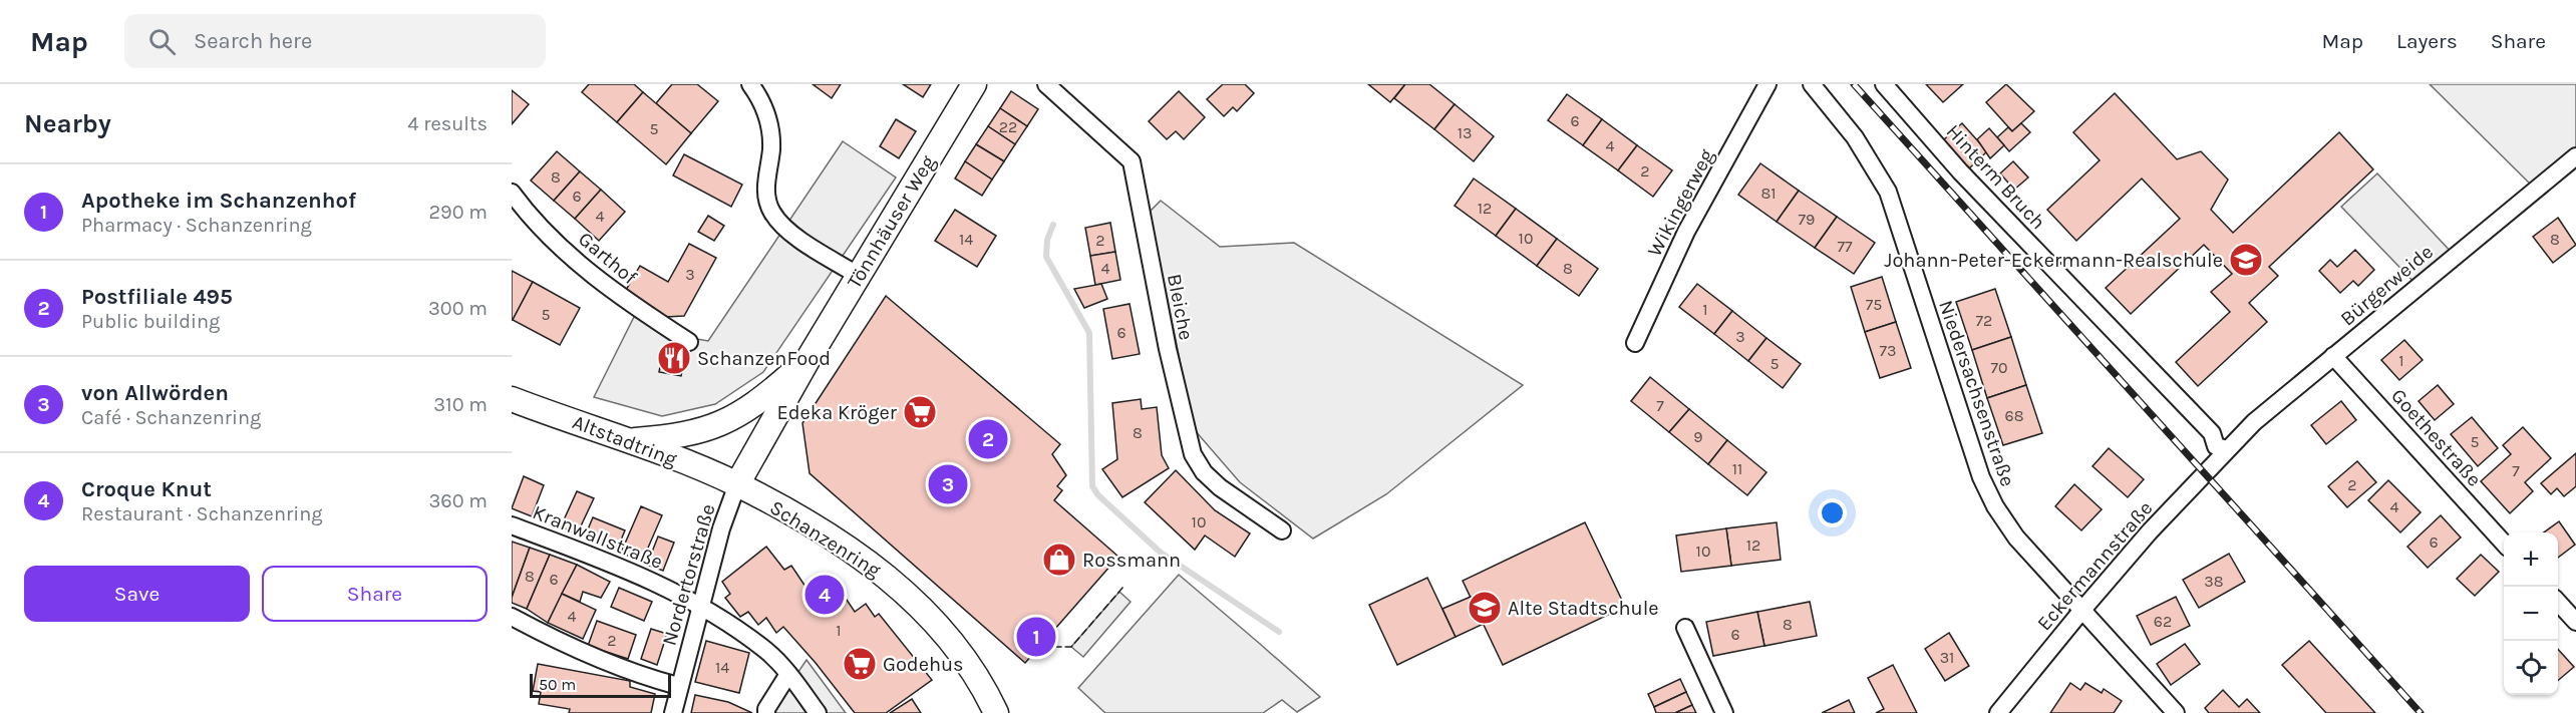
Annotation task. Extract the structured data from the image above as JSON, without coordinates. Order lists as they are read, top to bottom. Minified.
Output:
{"streets":{"main road":["Tönnhäuser Weg","Altstadtring","Schanzenring"],"street":["Hinterm Bruch","Wikingerweg","Garthof","Bürgerweide","Bleiche","Niedersachsenstraße","Goethestraße","Kranwallstraße","Eckermannstraße","Nordertorstraße"]},"crossings":[["Hinterm Bruch","Bürgerweide"],["Hinterm Bruch","Eckermannstraße"],["Tönnhäuser Weg","Altstadtring"],["Tönnhäuser Weg","Schanzenring"],["Tönnhäuser Weg","Nordertorstraße"],["Bürgerweide","Goethestraße"],["Bürgerweide","Eckermannstraße"],["Niedersachsenstraße","Eckermannstraße"],["Altstadtring","Schanzenring"],["Altstadtring","Nordertorstraße"],["Kranwallstraße","Nordertorstraße"],["Schanzenring","Nordertorstraße"]],"places":{"school or university":["Johann-Peter-Eckermann-Realschule","Alte Stadtschule"],"restaurant":["SchanzenFood"],"supermarket":["Edeka Kröger","Godehus"],"shop":["Rossmann"]},"house_numbers":["6","22","5","13","4","2","8","81","6","12","4","79","10","14","8","2","77","4","8","3","75","1","5","72","6","3","73","1","5","70","7","68","8","9","5","11","7","2","4","10","6","12","10","8","6","38","4","62","8","1","6","2","31","14"],"scale_bar":"50 m","page":{"header":"Map","search":"Search here","nav":["Map","Layers","Share"],"heading":["Nearby","4 results"],"list":[{"mark":"1","name":"Apotheke im Schanzenhof","note":"Pharmacy · Schanzenring","value":"290 m"},{"mark":"2","name":"Postfiliale 495","note":"Public building","value":"300 m"},{"mark":"3","name":"von Allwörden","note":"Café · Schanzenring","value":"310 m"},{"mark":"4","name":"Croque Knut","note":"Restaurant · Schanzenring","value":"360 m"}],"pins":["2","3","4","1"],"map_buttons":["+","−"],"buttons":["Save","Share"],"scale":"50 m"}}
